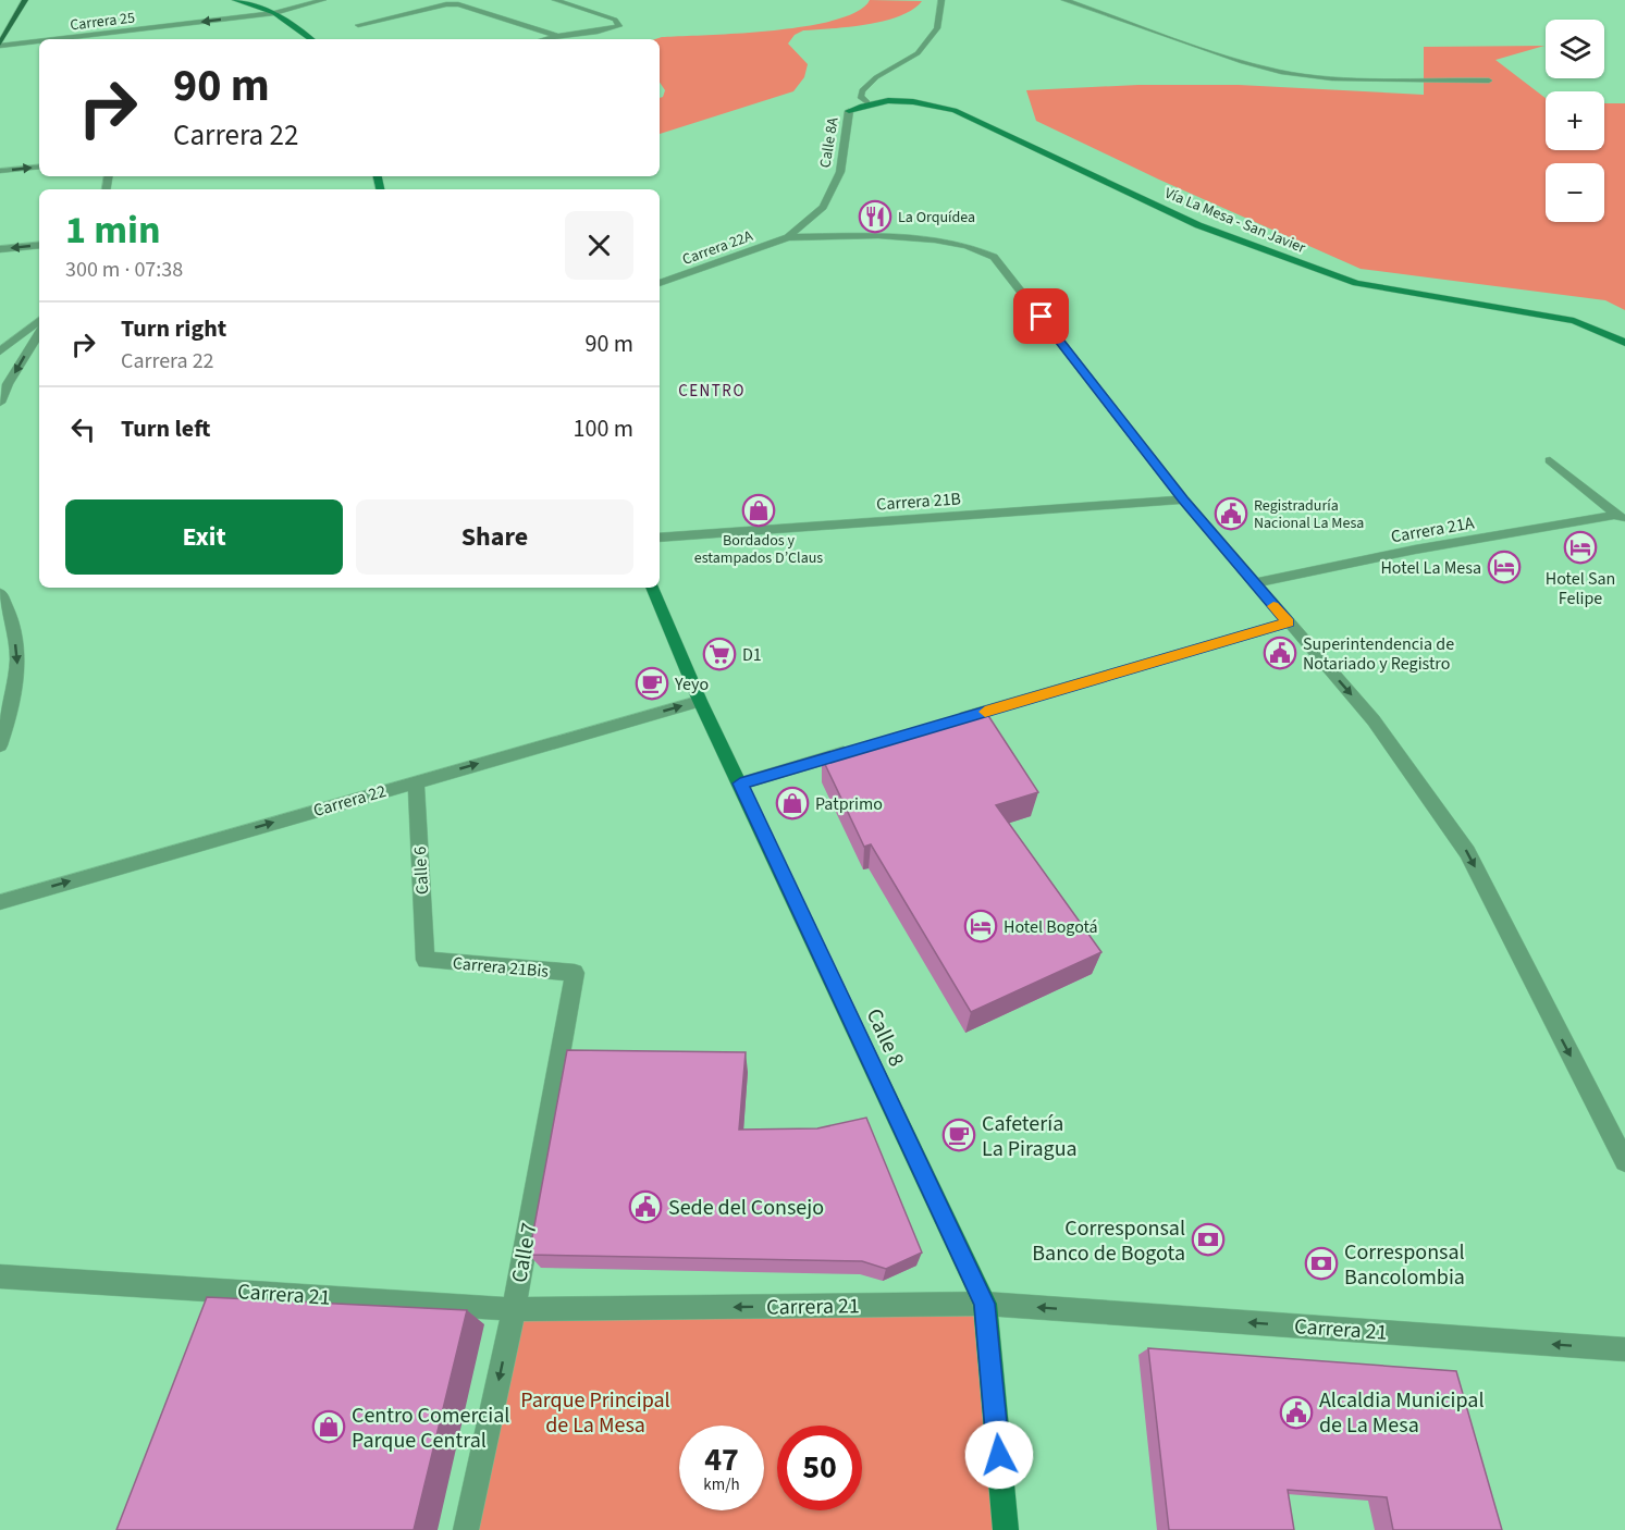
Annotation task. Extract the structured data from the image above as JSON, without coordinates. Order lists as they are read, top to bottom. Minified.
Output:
{"streets":{"street":["Carrera 25","Calle 8A","Vía La Mesa - San Javier","Carrera 22A","Carrera 21B","Carrera 21A","Carrera 22","Calle 6","Carrera 21Bis","Calle 8","Calle 7","Carrera 21"]},"crossings":[["Calle 8A","Vía La Mesa - San Javier"],["Calle 8A","Carrera 22A"],["Carrera 22","Calle 6"],["Carrera 22","Calle 8"],["Calle 6","Carrera 21Bis"],["Carrera 21Bis","Calle 7"],["Calle 8","Carrera 21"],["Calle 7","Carrera 21"]],"one_way":["Carrera 25","Carrera 22","Calle 7","Carrera 21"],"districts":["CENTRO"],"parks":["Parque Principal de La Mesa"],"places":{"restaurant":["La Orquídea"],"shop":["Bordados y estampados D’Claus","Patprimo","Centro Comercial Parque Central"],"public building":["Registraduría Nacional La Mesa","Superintendencia de Notariado y Registro","Sede del Consejo","Alcaldia Municipal de La Mesa"],"hotel":["Hotel San Felipe","Hotel La Mesa","Hotel Bogotá"],"supermarket":["D1"],"cafe":["Yeyo","Cafetería La Piragua"],"bank":["Corresponsal Banco de Bogota","Corresponsal Bancolombia"]},"page":{"map_buttons":["+","−"],"turn":["90 m","Carrera 22"],"heading":["1 min","300 m · 07:38"],"list":[{"name":"Turn right","note":"Carrera 22","value":"90 m"},{"name":"Turn left","value":"100 m"}],"buttons":["Exit","Share"],"speed":"47 km/h","limit":"50"}}
